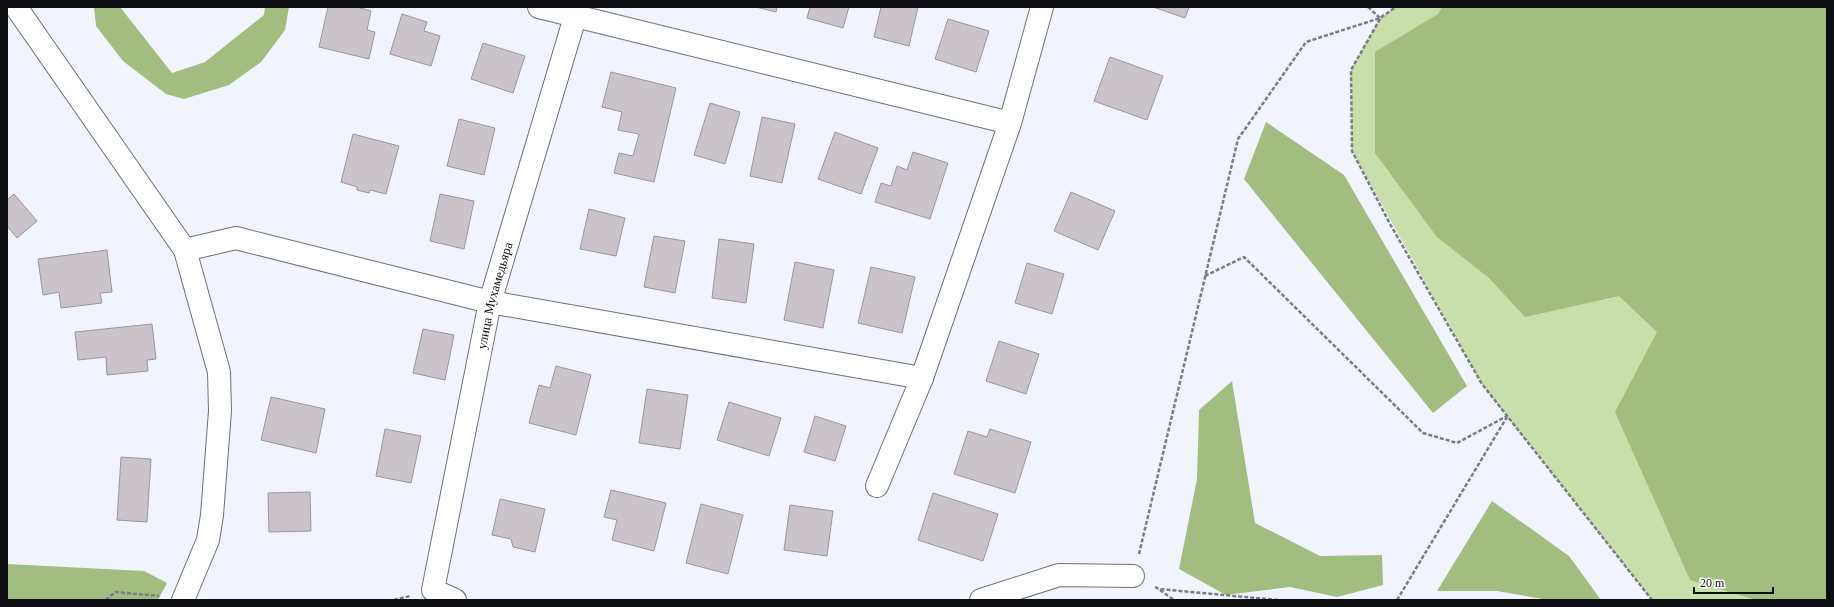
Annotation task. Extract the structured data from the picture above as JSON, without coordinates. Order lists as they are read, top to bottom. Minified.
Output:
{"streets":{"street":["улица Мухамедьяра"]},"scale_bar":"20 m"}
